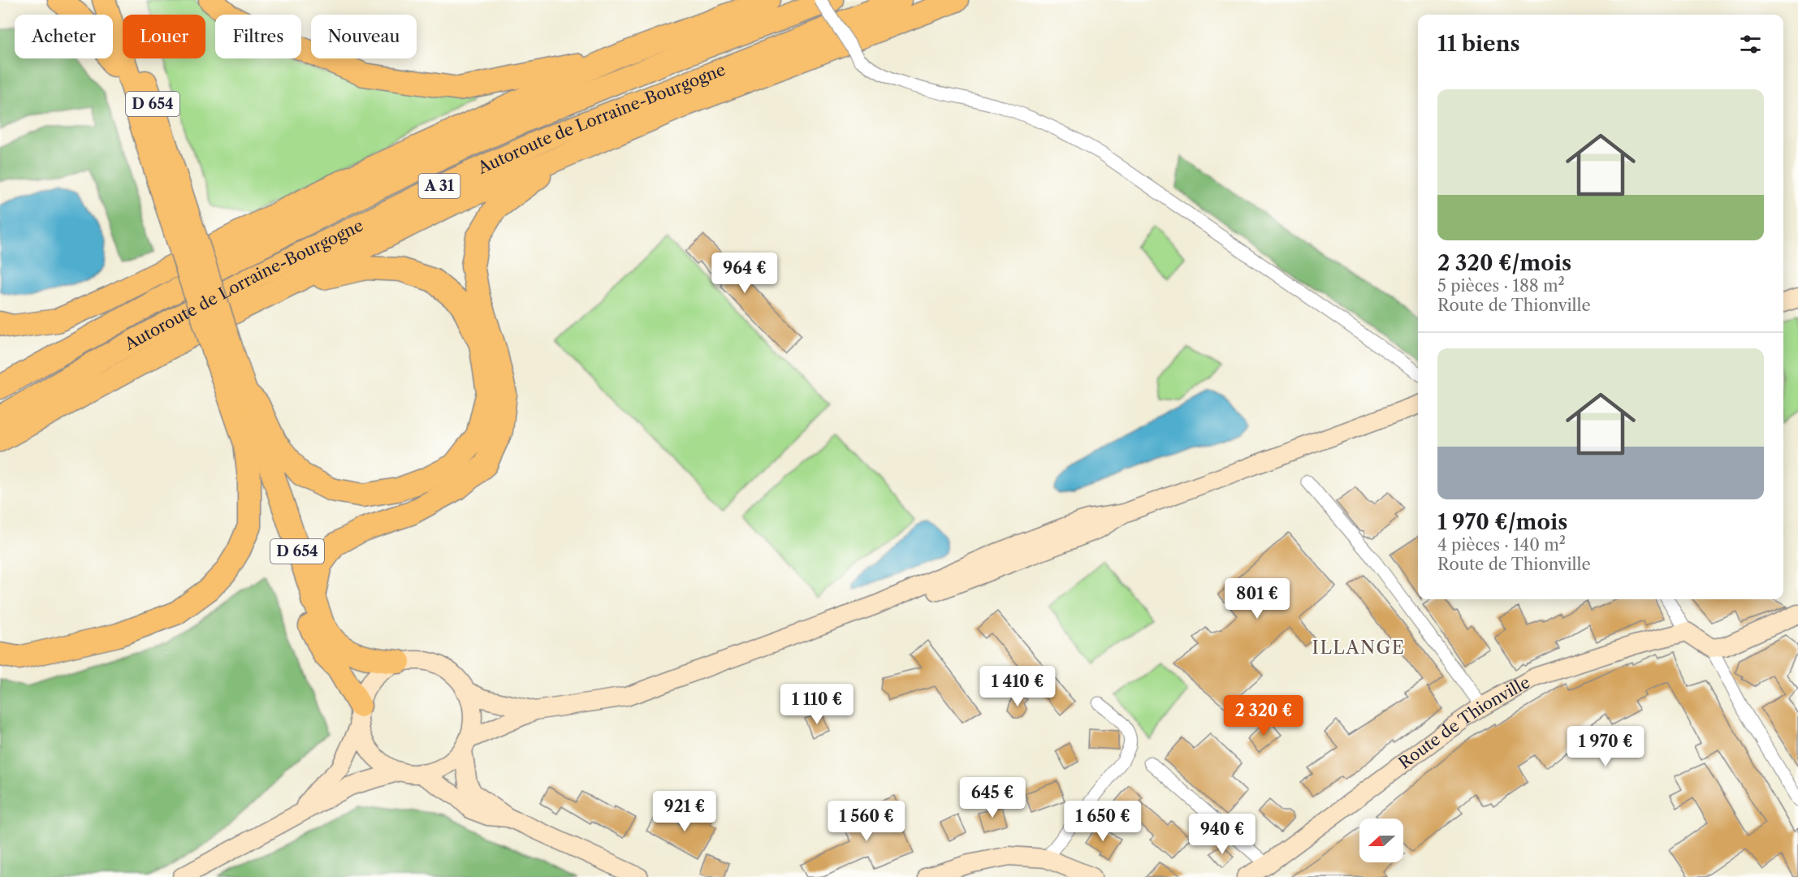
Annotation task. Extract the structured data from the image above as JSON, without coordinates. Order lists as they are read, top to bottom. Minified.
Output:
{"streets":{"highway":["D 654","Autoroute de Lorraine-Bourgogne","A 31"],"main road":["Route de Thionville"]},"districts":["ILLANGE"],"north":"left","page":{"chip":["Acheter","Louer","Filtres","Nouveau"],"heading":"11 biens","list":[{"name":"2 320 €/mois","note":"5 pièces · 188 m² · Route de Thionville"},{"name":"1 970 €/mois","note":"4 pièces · 140 m² · Route de Thionville"}],"price":["964 €","801 €","1 410 €","1 110 €","2 320 €","1 970 €","645 €","921 €","1 560 €","1 650 €","940 €"]}}
